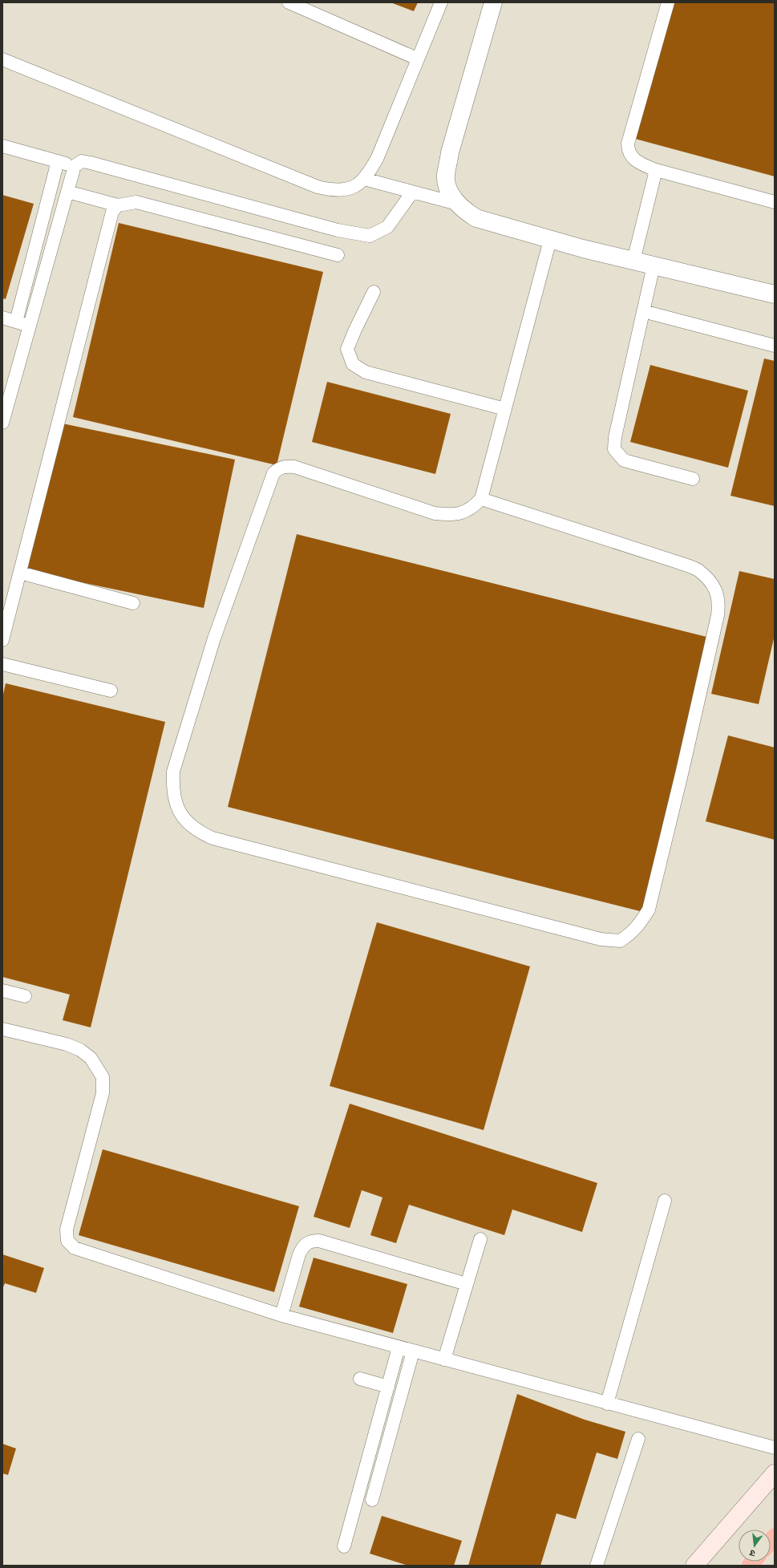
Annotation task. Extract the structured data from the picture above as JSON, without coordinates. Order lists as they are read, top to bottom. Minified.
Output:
{"north":"bottom"}
